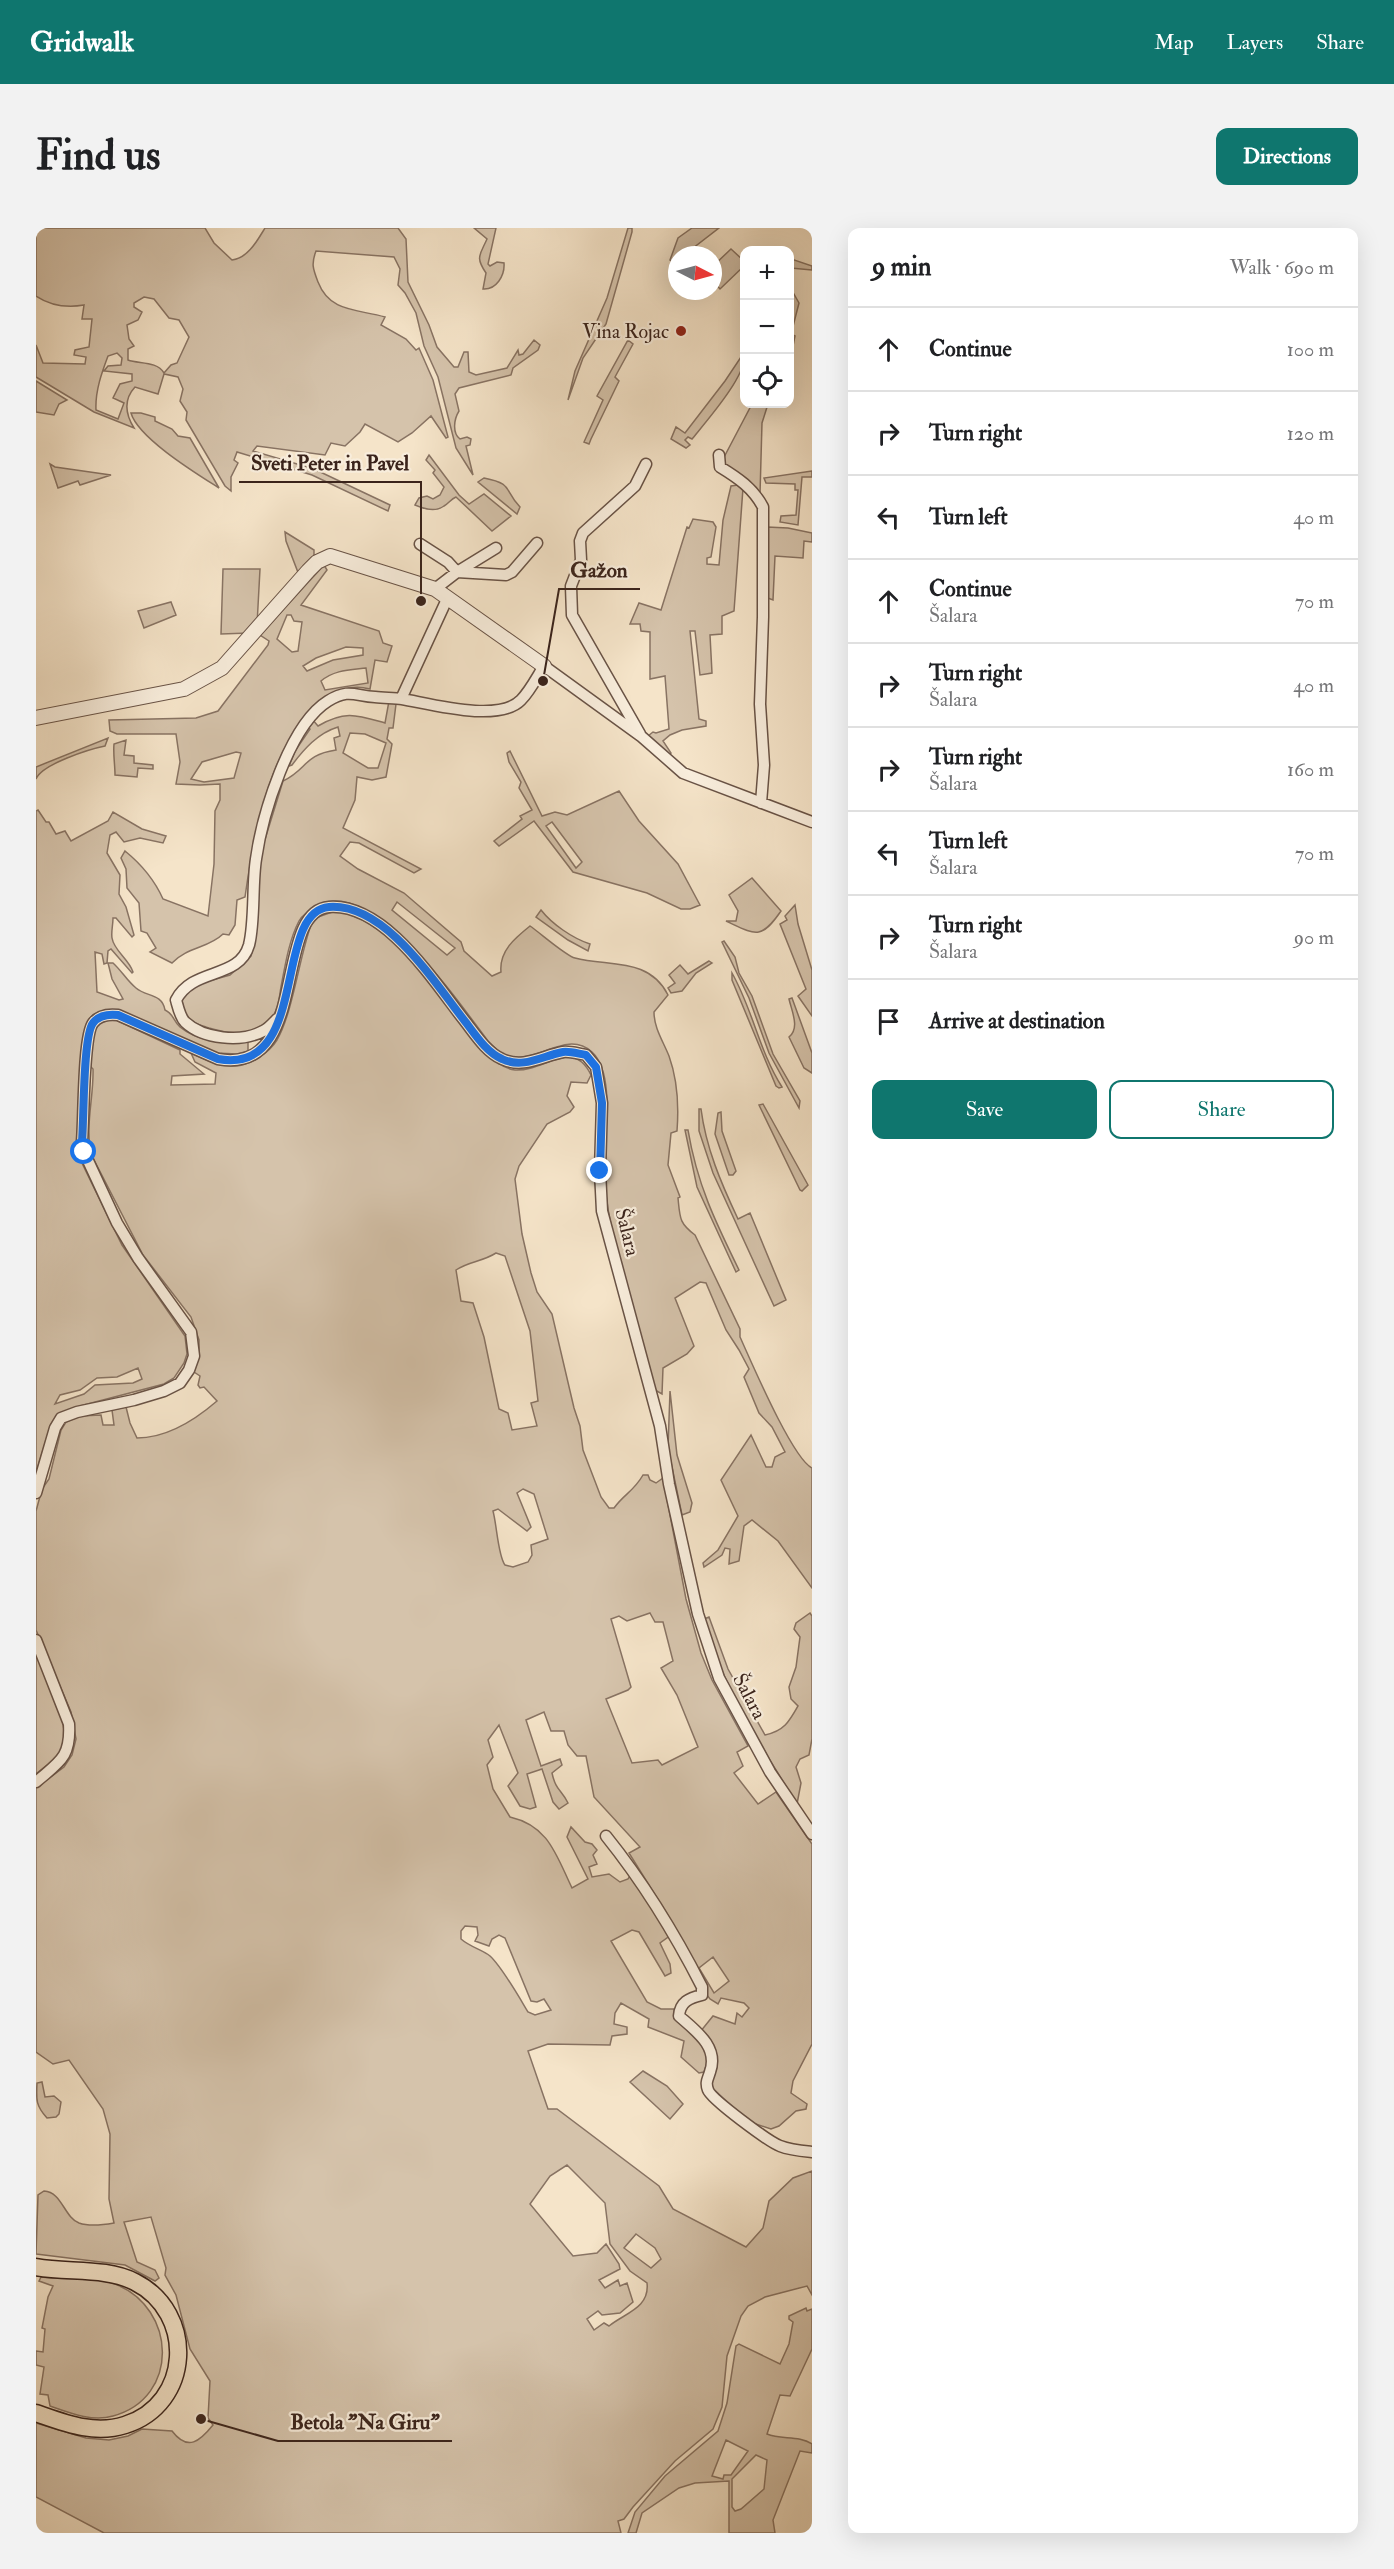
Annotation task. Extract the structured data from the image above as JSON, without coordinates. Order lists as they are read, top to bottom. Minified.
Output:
{"streets":{"street":["Šalara"]},"places":["Vina Rojac","Sveti Peter in Pavel","Gažon","Betola \"Na Giru\""],"north":"right","page":{"header":"Gridwalk","nav":["Map","Layers","Share"],"buttons":["Directions",["Save","Share"]],"title":"Find us","heading":["9 min","Walk · 690 m"],"map_buttons":["+","−"],"list":[["Continue","100 m"],["Turn right","120 m"],["Turn left","40 m"],["Continue","Šalara","70 m"],["Turn right","Šalara","40 m"],["Turn right","Šalara","160 m"],["Turn left","Šalara","70 m"],["Turn right","Šalara","90 m"],"Arrive at destination"]}}
